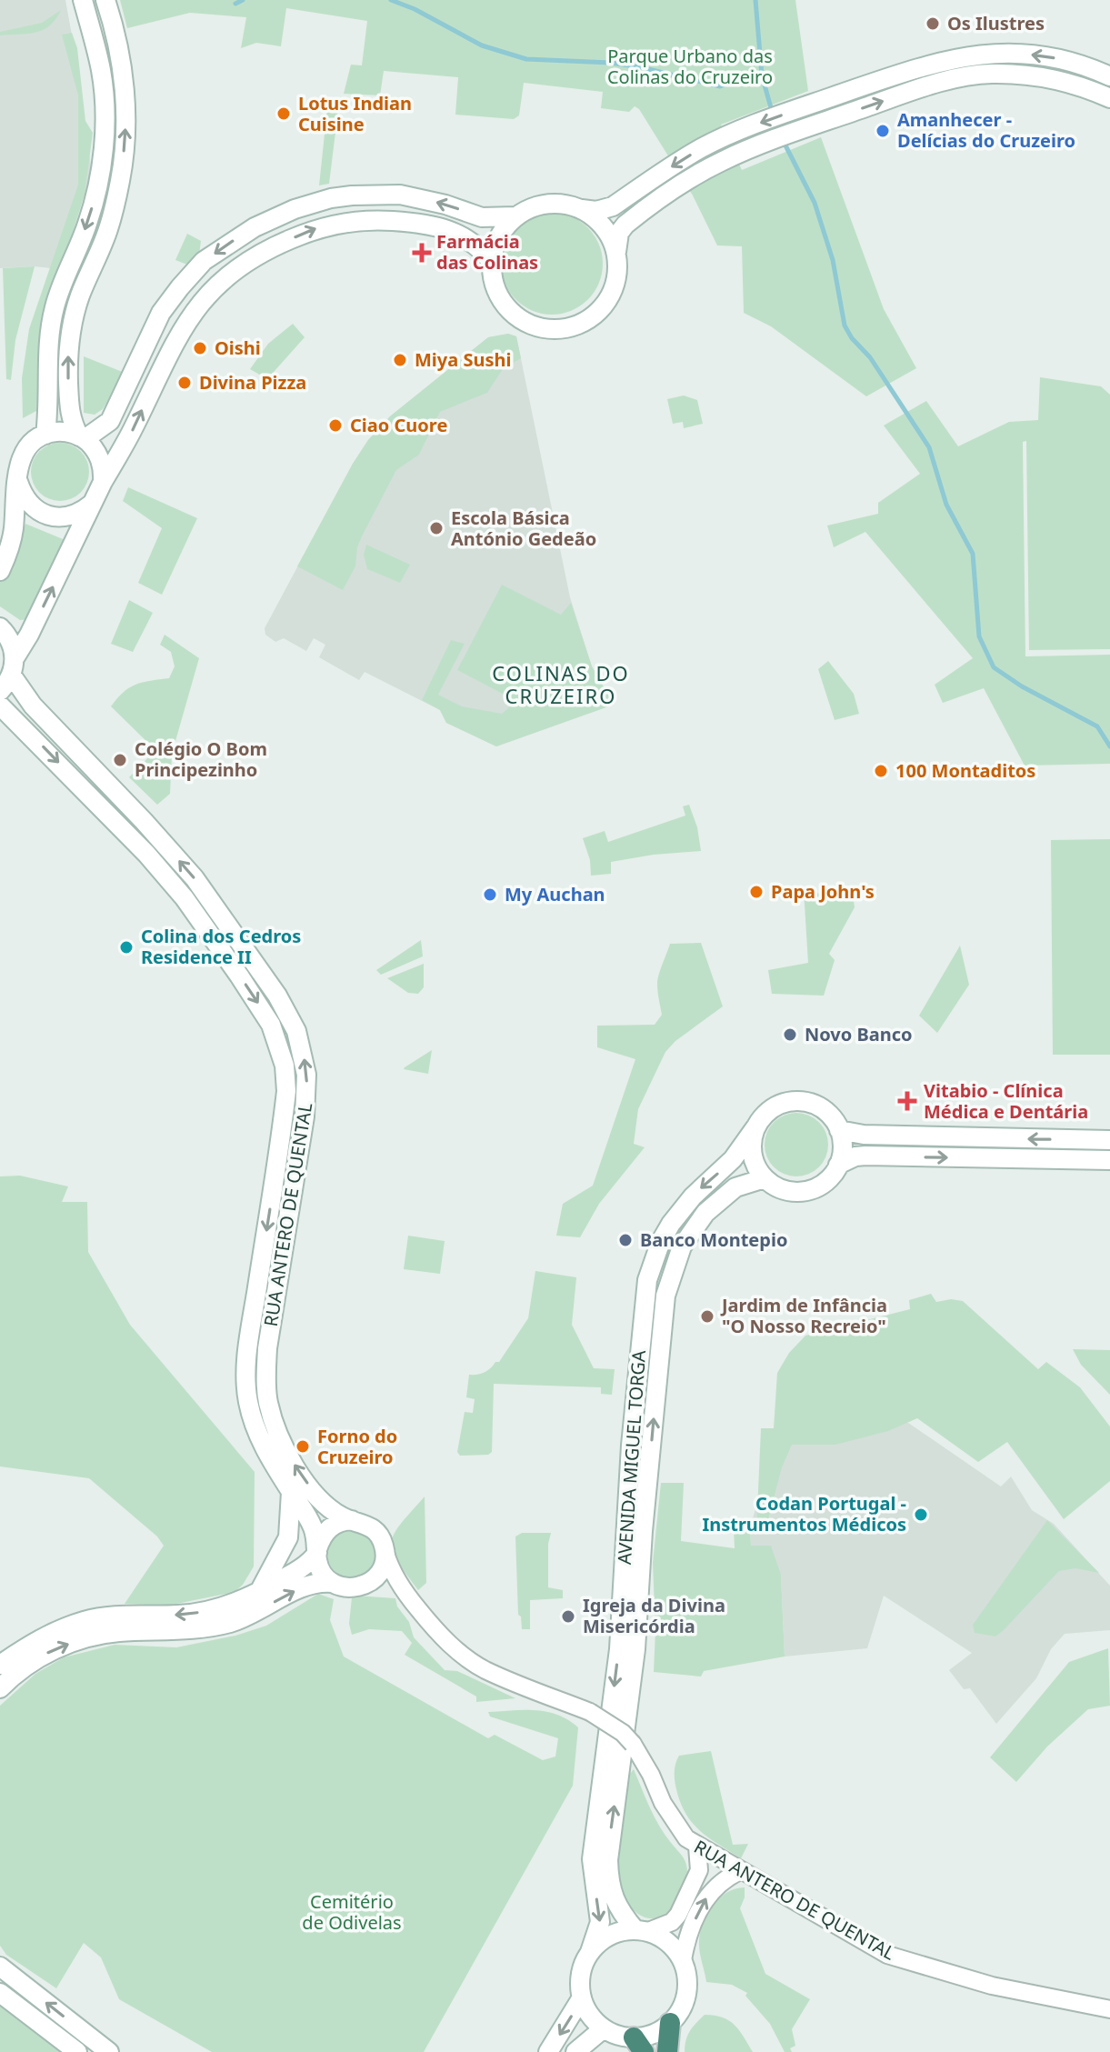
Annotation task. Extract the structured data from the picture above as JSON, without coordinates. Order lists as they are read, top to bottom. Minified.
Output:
{"streets":{"main road":["RUA ANTERO DE QUENTAL","AVENIDA MIGUEL TORGA"]},"districts":["COLINAS DO CRUZEIRO"],"parks":["Parque Urbano das Colinas do Cruzeiro","Cemitério de Odivelas"],"places":{"other":["Os Ilustres","Lotus Indian Cuisine","Amanhecer - Delícias do Cruzeiro","Oishi","Miya Sushi","Divina Pizza","Ciao Cuore","Escola Básica António Gedeão","Colégio O Bom Principezinho","100 Montaditos","Papa John's","My Auchan","Colina dos Cedros Residence II","Novo Banco","Banco Montepio","Jardim de Infância \"O Nosso Recreio\"","Forno do Cruzeiro","Codan Portugal - Instrumentos Médicos","Igreja da Divina Misericórdia"],"health":["Farmácia das Colinas","Vitabio - Clínica Médica e Dentária"]}}
